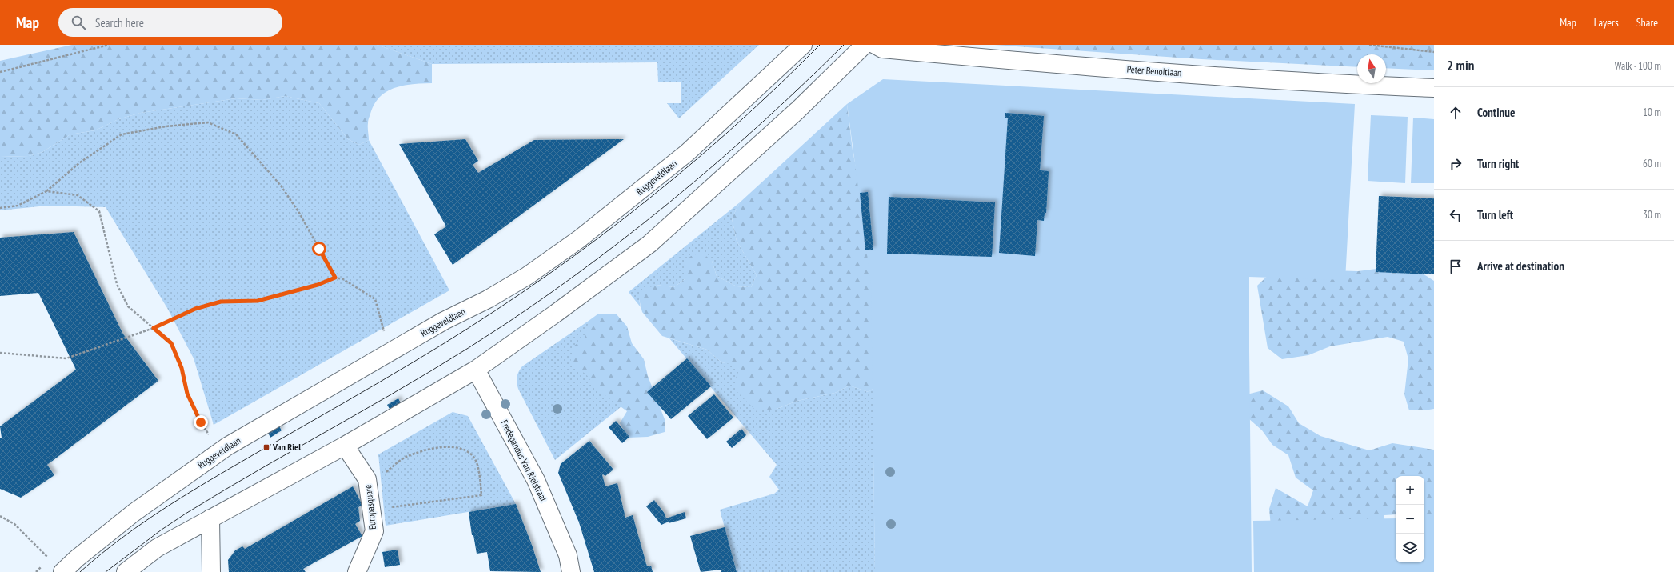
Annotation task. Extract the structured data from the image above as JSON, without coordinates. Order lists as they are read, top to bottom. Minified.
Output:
{"streets":{"street":["Peter Benoitlaan","Ruggeveldlaan","Fredegandus Van Rielstraat","Europasquare"]},"places":{"transit":["Van Riel"]},"north":"top","page":{"header":"Map","search":"Search here","nav":["Map","Layers","Share"],"heading":["2 min","Walk · 100 m"],"list":[["Continue","10 m"],["Turn right","60 m"],["Turn left","30 m"],"Arrive at destination"],"map_buttons":["+","−"]}}
